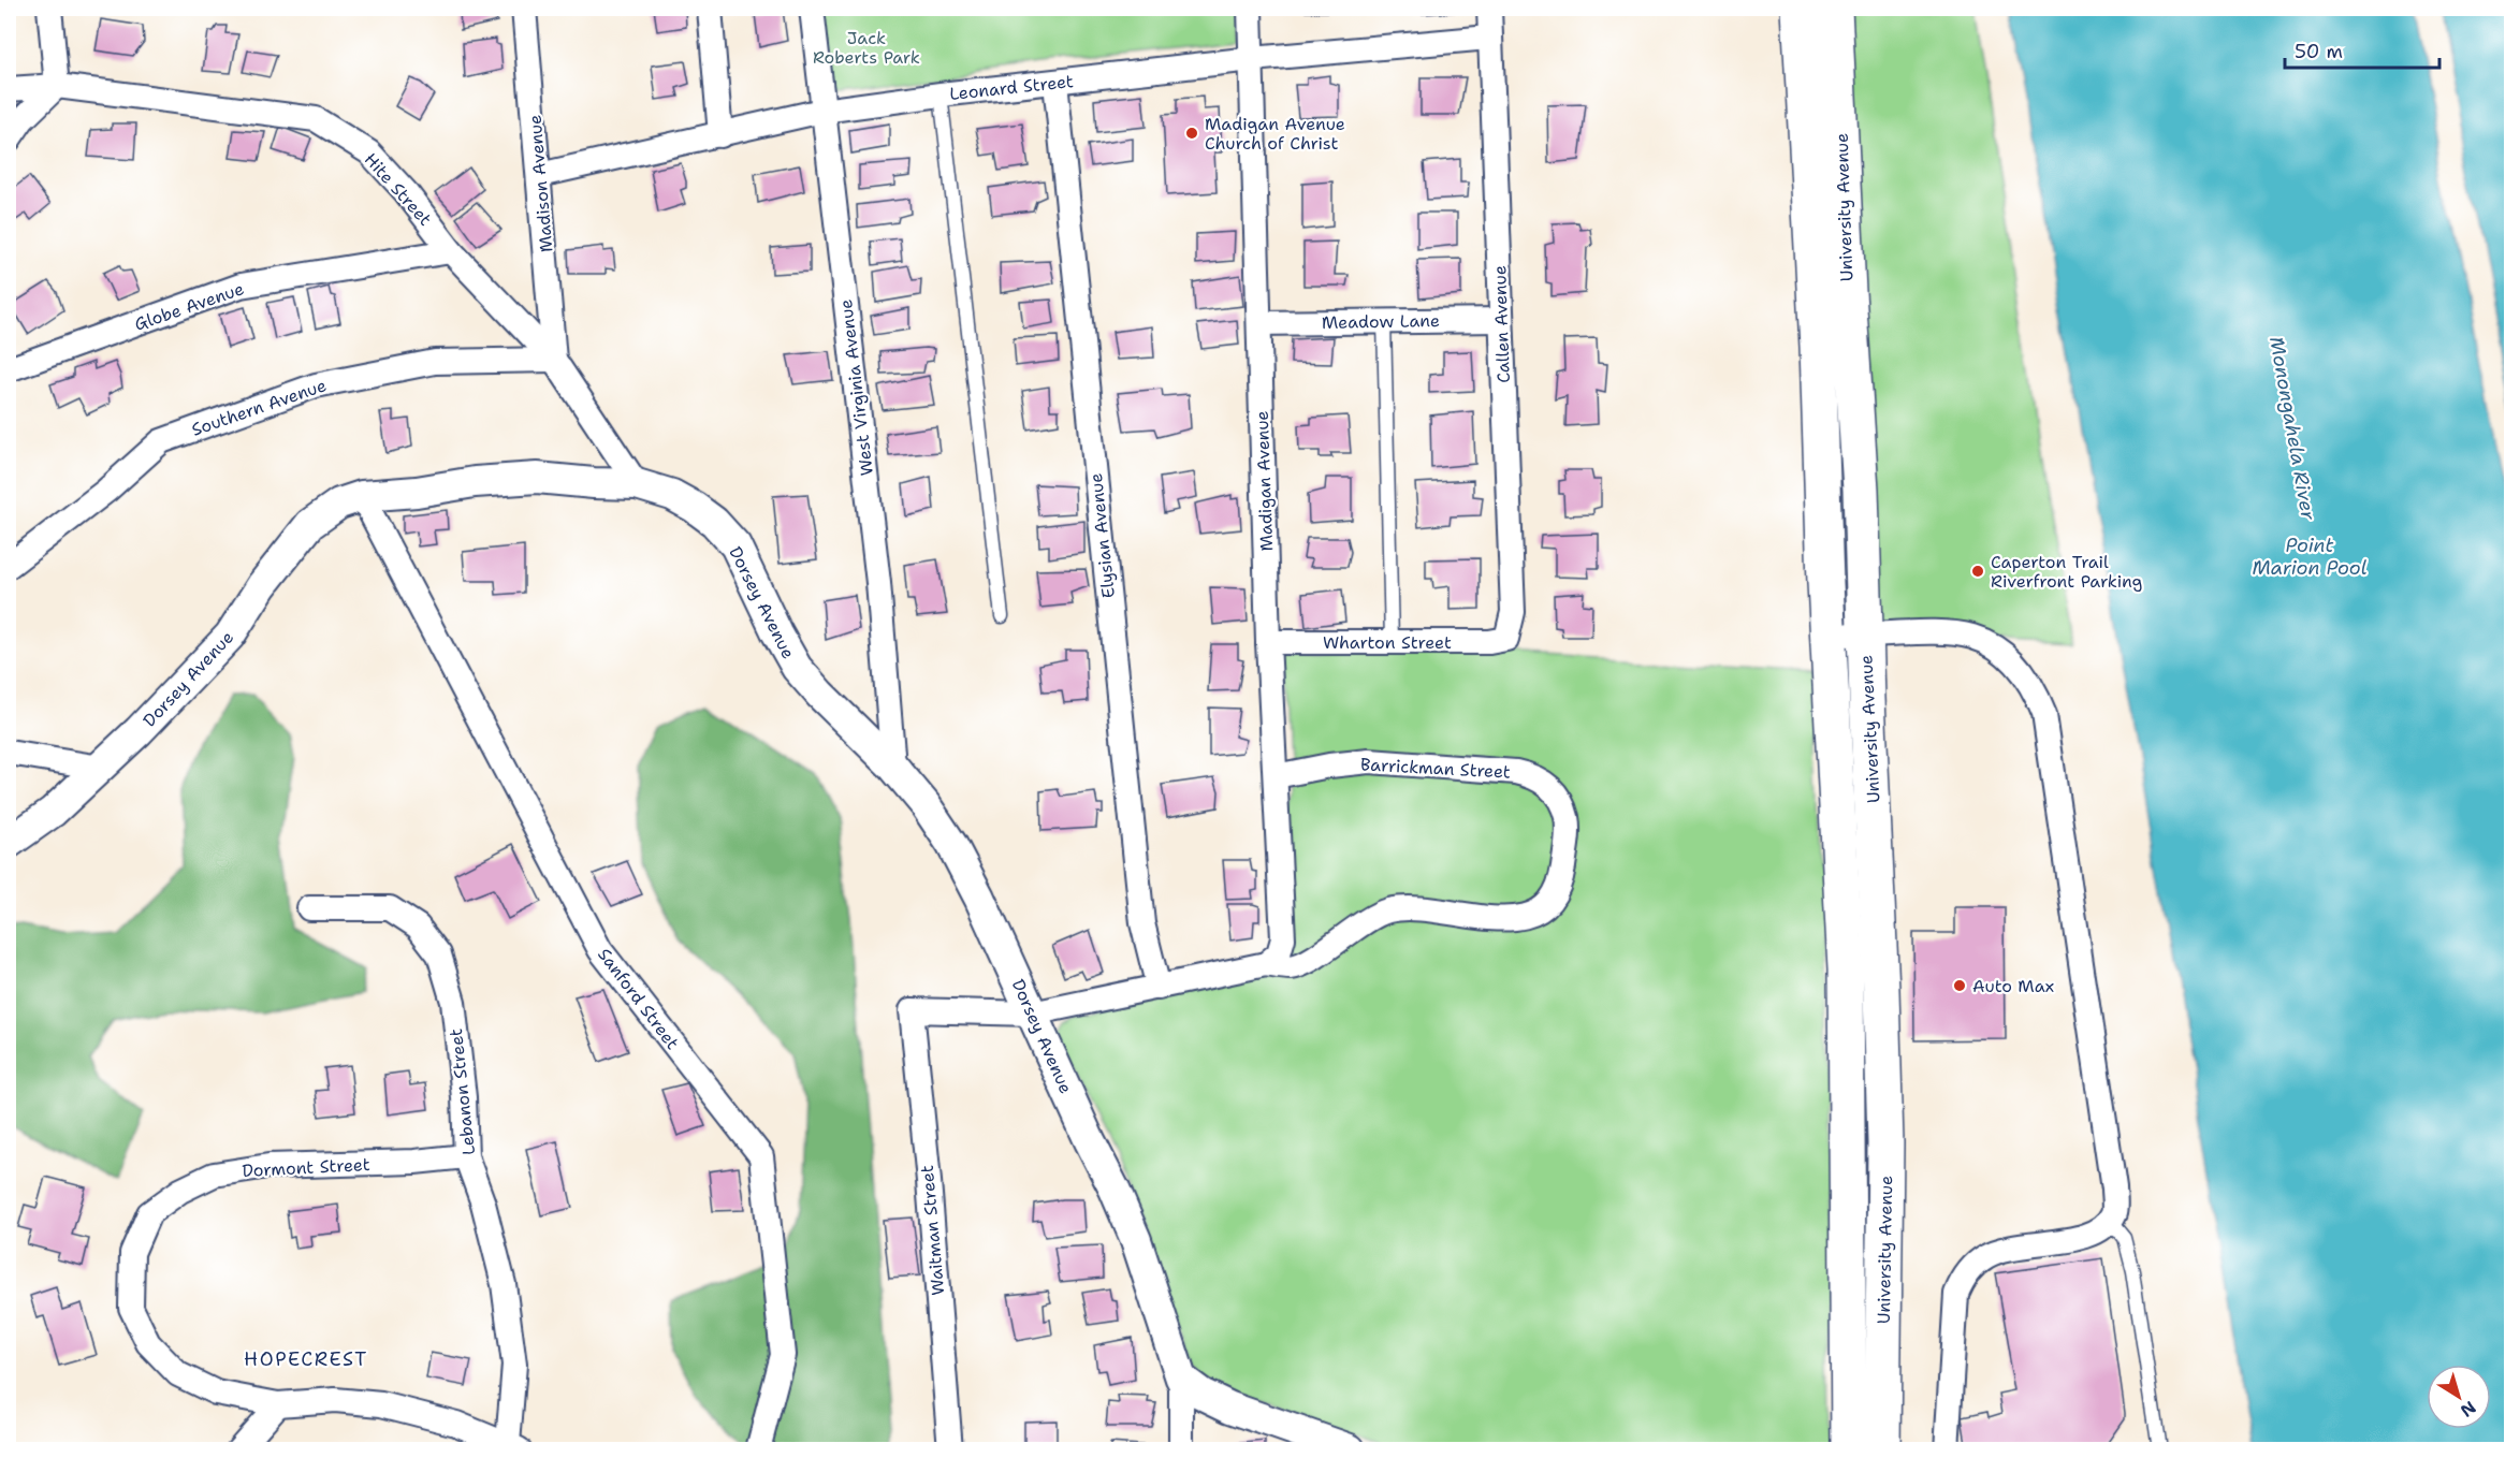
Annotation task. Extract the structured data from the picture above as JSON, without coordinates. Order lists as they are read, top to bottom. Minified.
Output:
{"streets":{"main road":["University Avenue"],"street":["Leonard Street","Madison Avenue","Hite Street","Globe Avenue","Meadow Lane","Callen Avenue","West Virginia Avenue","Southern Avenue","Madigan Avenue","Elysian Avenue","Dorsey Avenue","Wharton Street","Barrickman Street","Sanford Street","Lebanon Street","Dormont Street","Waitman Street"]},"crossings":[["Leonard Street","Madison Avenue"],["Leonard Street","Callen Avenue"],["Leonard Street","West Virginia Avenue"],["Leonard Street","Madigan Avenue"],["Leonard Street","Elysian Avenue"],["Madison Avenue","Hite Street"],["Madison Avenue","Southern Avenue"],["Hite Street","Globe Avenue"],["Hite Street","Southern Avenue"],["Hite Street","Dorsey Avenue"],["Meadow Lane","Callen Avenue"],["Meadow Lane","Madigan Avenue"],["Callen Avenue","Wharton Street"],["West Virginia Avenue","Dorsey Avenue"],["Madigan Avenue","Wharton Street"],["Madigan Avenue","Barrickman Street"],["Elysian Avenue","Barrickman Street"],["Dorsey Avenue","Barrickman Street"],["Dorsey Avenue","Sanford Street"],["Barrickman Street","Waitman Street"],["Lebanon Street","Dormont Street"]],"districts":["HOPECREST"],"water":["Monongahela River","Point Marion Pool"],"parks":["Jack Roberts Park"],"places":["Madigan Avenue Church of Christ","Caperton Trail Riverfront Parking","Auto Max"],"scale_bar":"50 m","north":"bottom right"}
